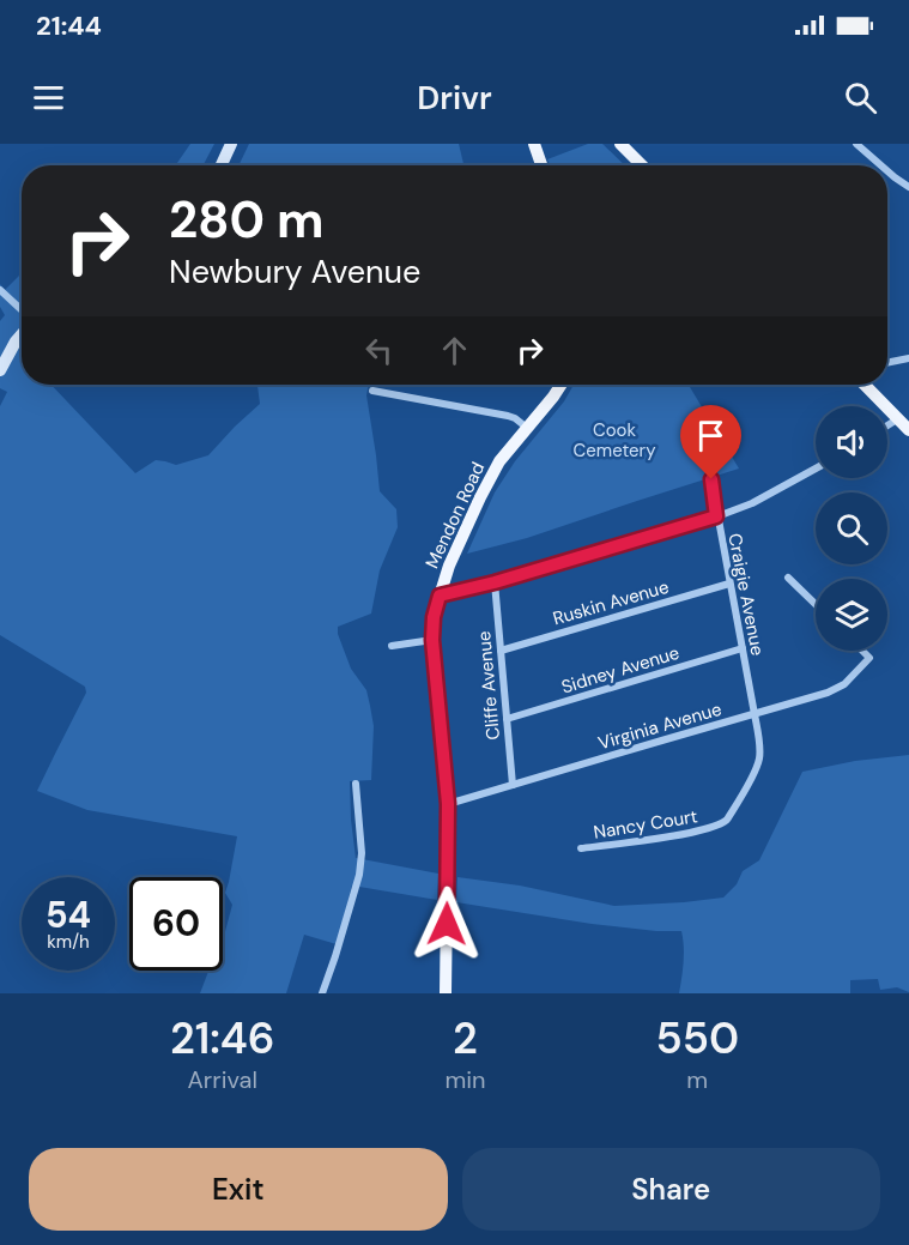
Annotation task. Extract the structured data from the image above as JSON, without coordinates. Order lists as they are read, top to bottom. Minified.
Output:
{"streets":{"main road":["Mendon Road"],"street":["Craigie Avenue","Ruskin Avenue","Sidney Avenue","Cliffe Avenue","Virginia Avenue","Nancy Court"]},"crossings":[["Mendon Road","Virginia Avenue"],["Craigie Avenue","Ruskin Avenue"],["Craigie Avenue","Sidney Avenue"],["Craigie Avenue","Virginia Avenue"],["Craigie Avenue","Nancy Court"],["Ruskin Avenue","Cliffe Avenue"],["Sidney Avenue","Cliffe Avenue"],["Cliffe Avenue","Virginia Avenue"],["Virginia Avenue","Nancy Court"]],"parks":["Cook Cemetery"],"page":{"status":"21:44","header":"Drivr","turn":["280 m","Newbury Avenue"],"speed":"54 km/h","limit":"60","eta":["21:46","Arrival","2","min","550","m"],"buttons":["Exit","Share"]}}
